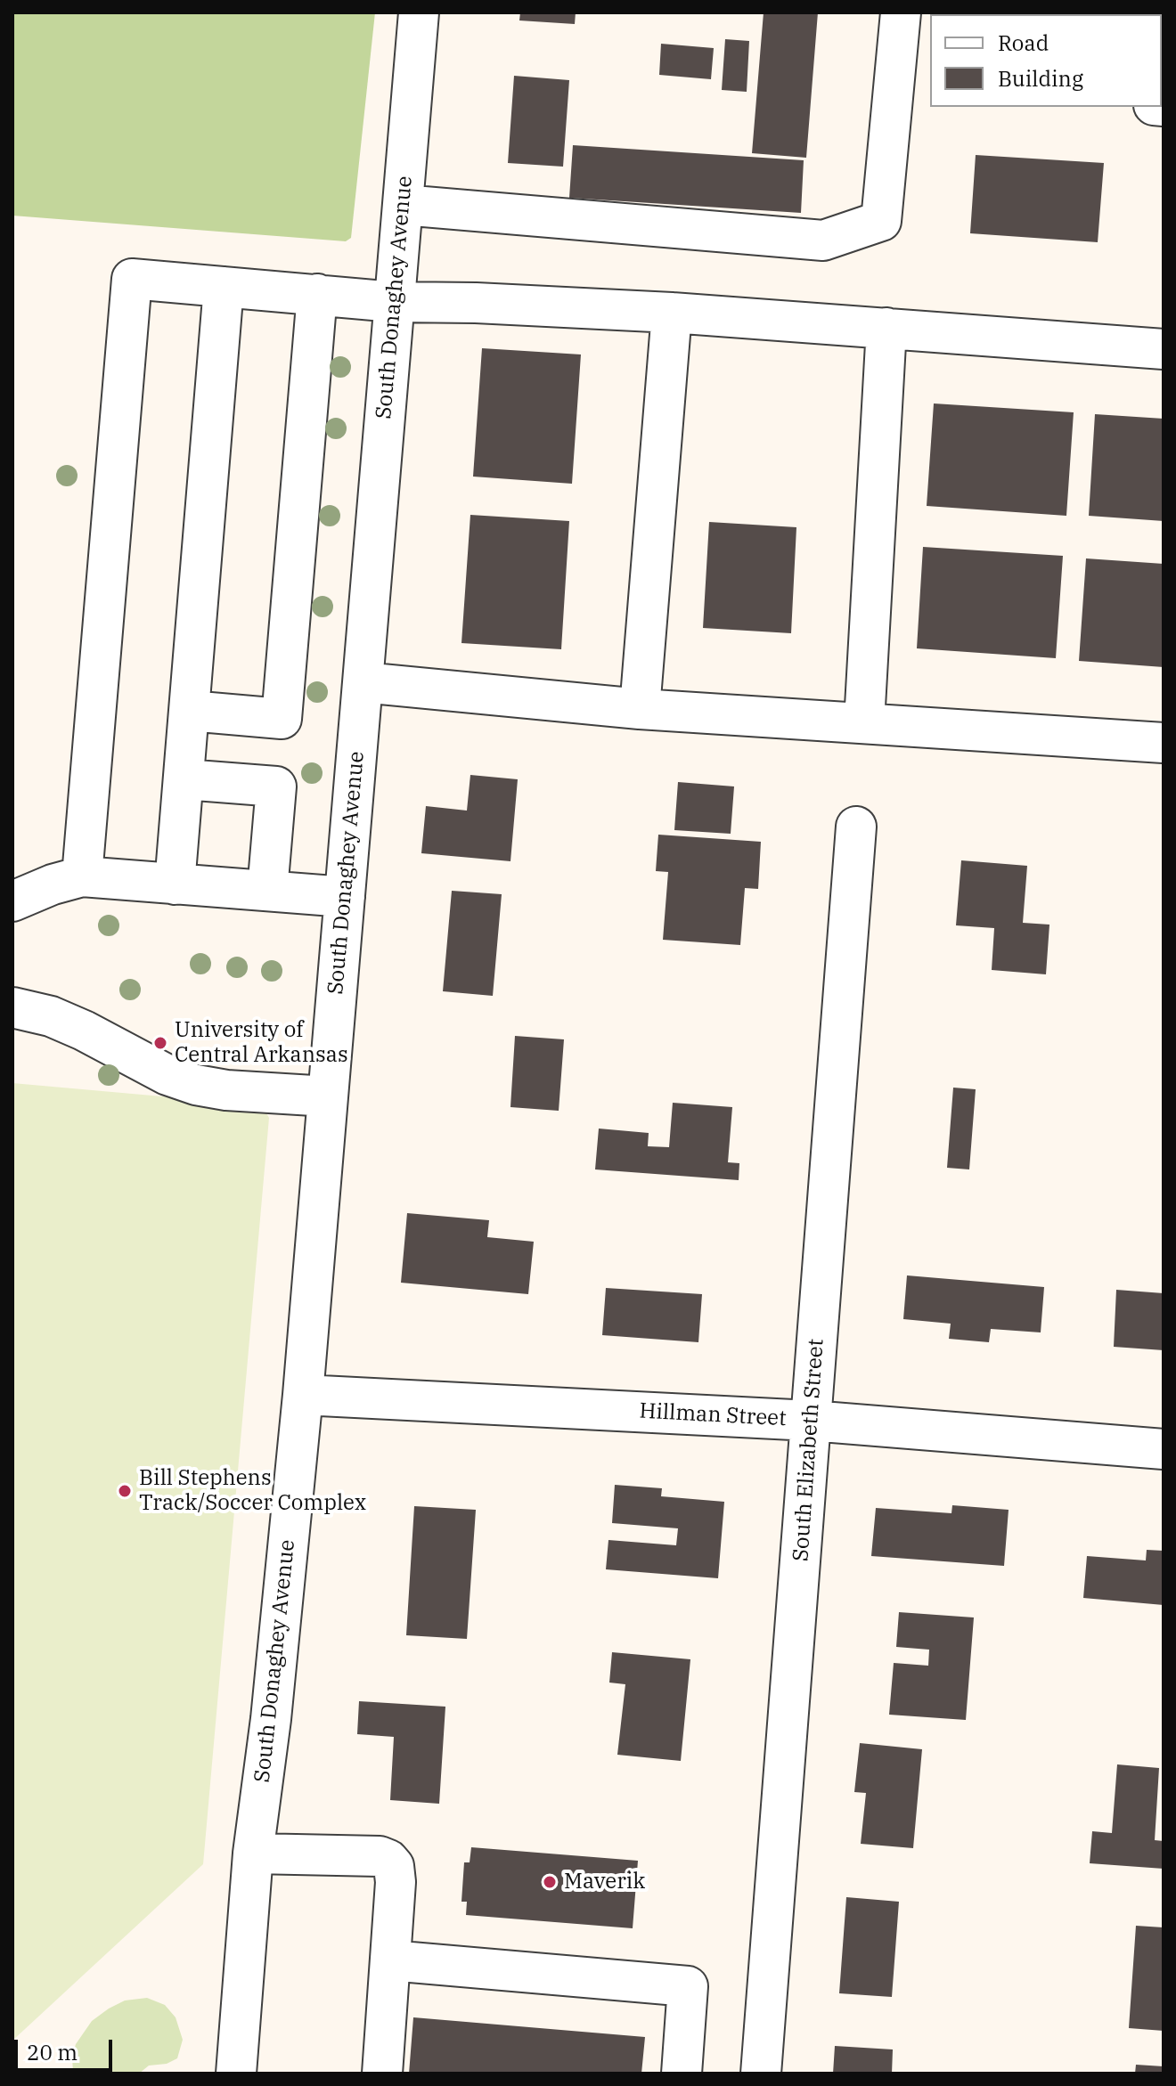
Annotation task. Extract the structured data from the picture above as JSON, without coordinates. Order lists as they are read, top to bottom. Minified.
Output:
{"streets":{"street":["South Donaghey Avenue","Hillman Street","South Elizabeth Street"]},"crossings":[["South Donaghey Avenue","Hillman Street"],["Hillman Street","South Elizabeth Street"]],"places":["University of Central Arkansas","Bill Stephens Track/Soccer Complex","Maverik"],"legend":["Road","Building"],"scale_bar":"20 m"}
